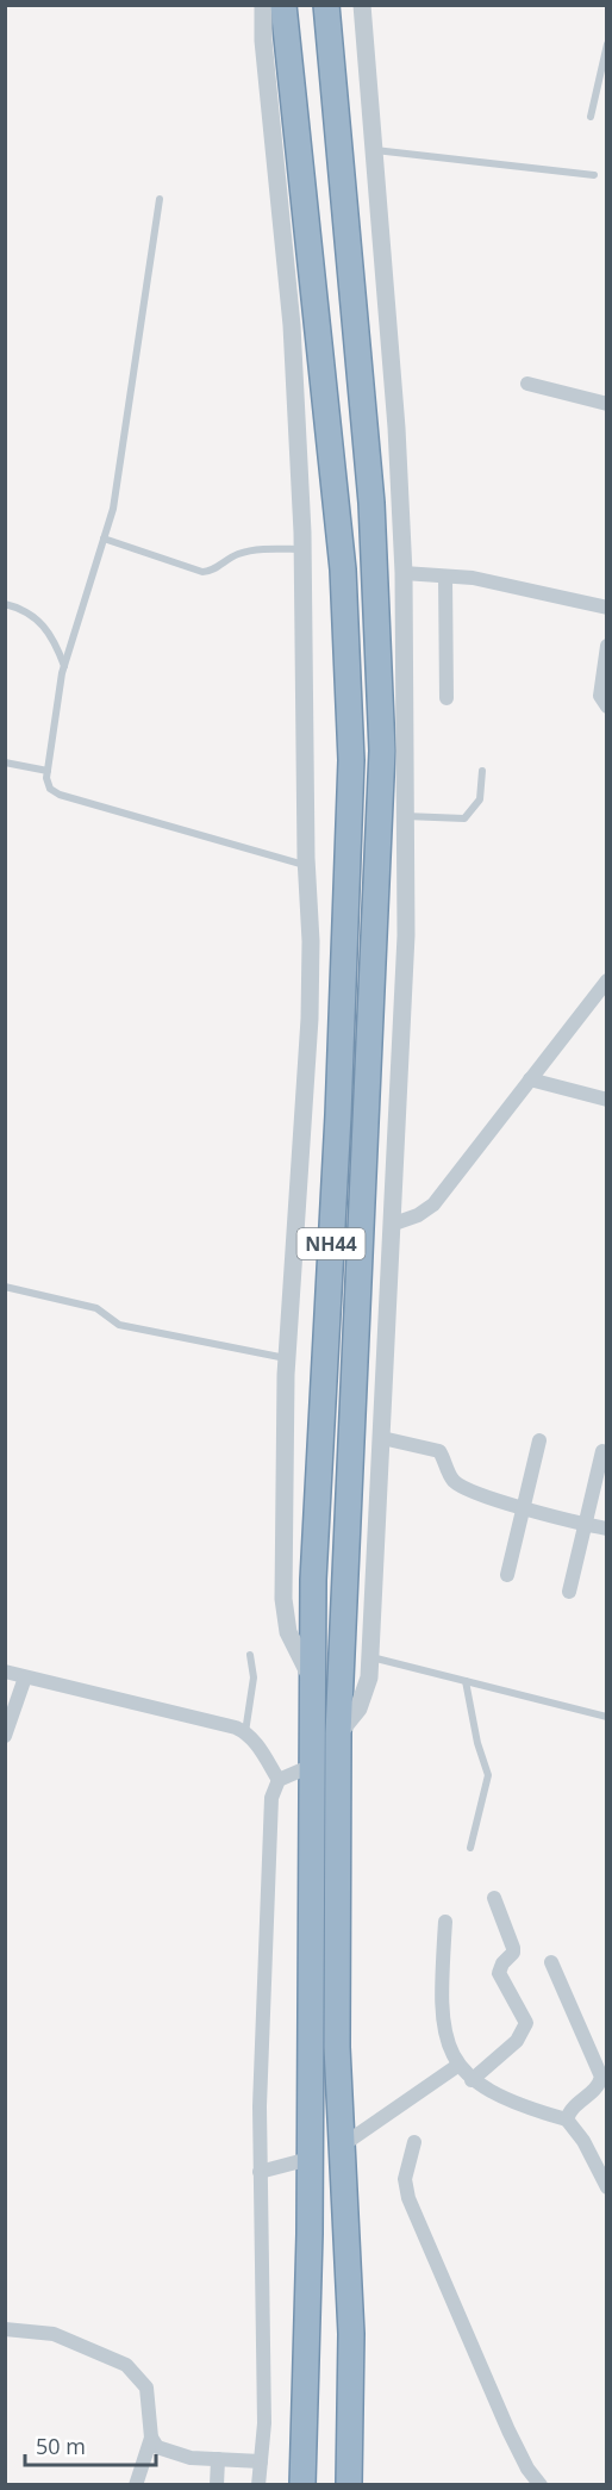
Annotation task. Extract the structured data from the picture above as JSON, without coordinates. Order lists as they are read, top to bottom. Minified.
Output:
{"streets":{"highway":["NH44"]},"scale_bar":"50 m"}
